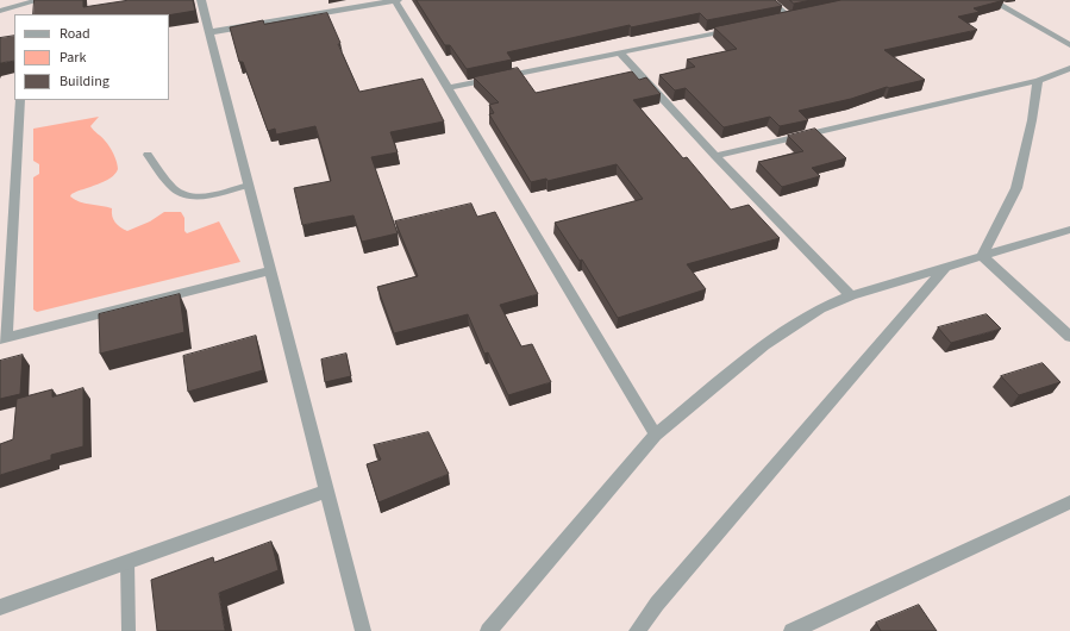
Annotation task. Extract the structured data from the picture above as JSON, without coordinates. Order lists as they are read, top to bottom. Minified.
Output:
{"legend":["Road","Park","Building"]}
